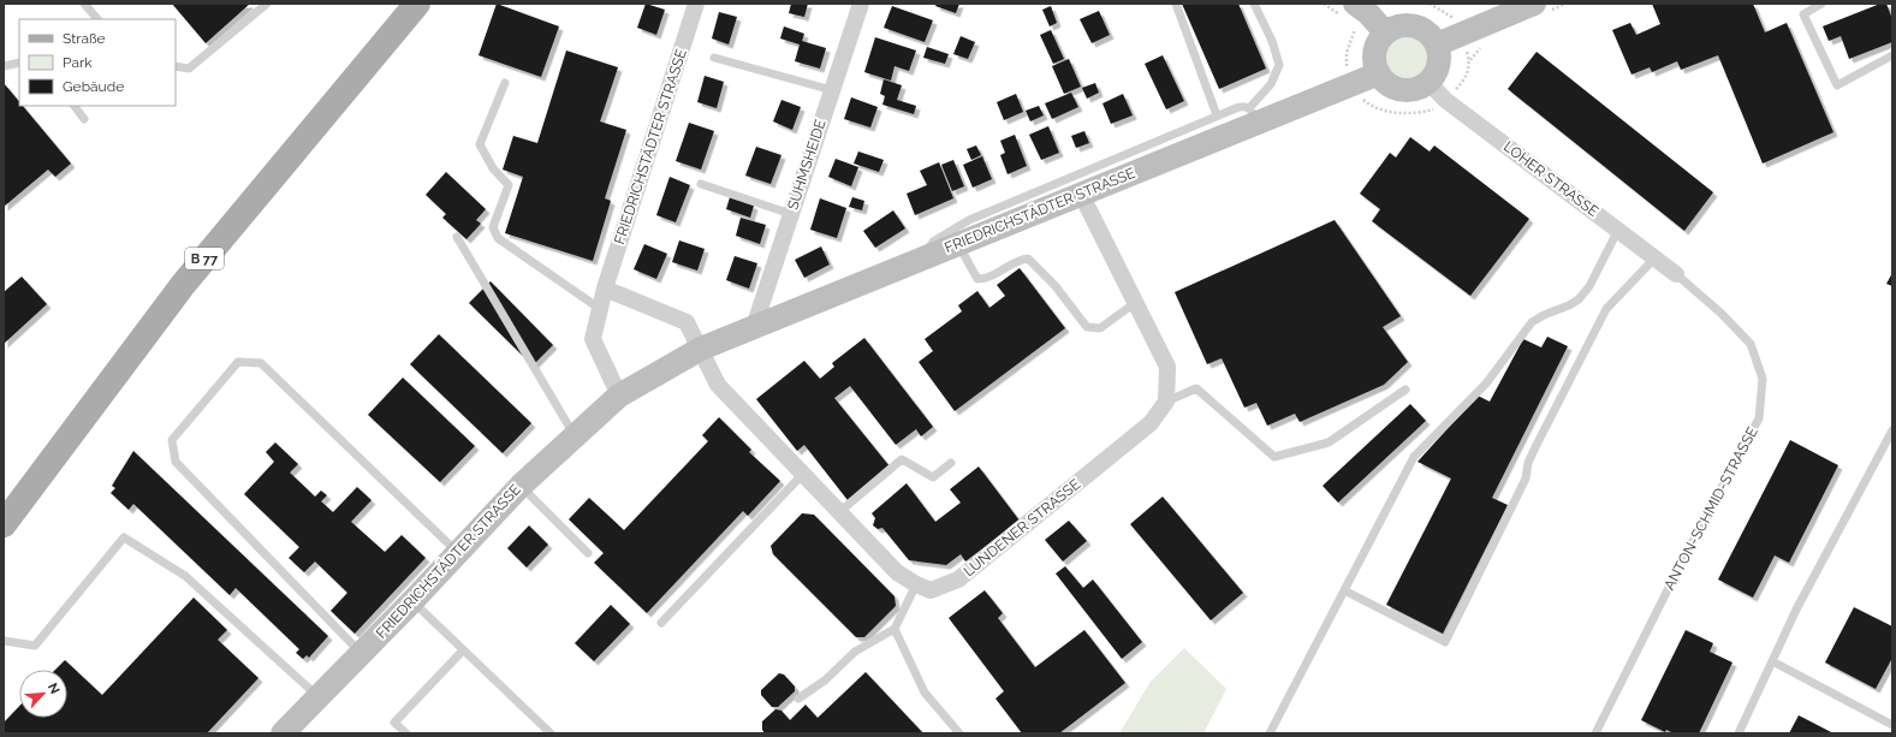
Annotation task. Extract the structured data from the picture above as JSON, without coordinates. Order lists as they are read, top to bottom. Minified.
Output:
{"streets":{"main road":["B 77"],"street":["FRIEDRICHSTÄDTER STRASSE","SUHMSHEIDE","LOHER STRASSE","LUNDENER STRASSE"],"lane":["ANTON-SCHMID-STRASSE"]},"crossings":[["FRIEDRICHSTÄDTER STRASSE","SUHMSHEIDE"],["FRIEDRICHSTÄDTER STRASSE","LOHER STRASSE"],["FRIEDRICHSTÄDTER STRASSE","LUNDENER STRASSE"],["LOHER STRASSE","ANTON-SCHMID-STRASSE"]],"legend":["Straße","Park","Gebäude"],"north":"top right"}
